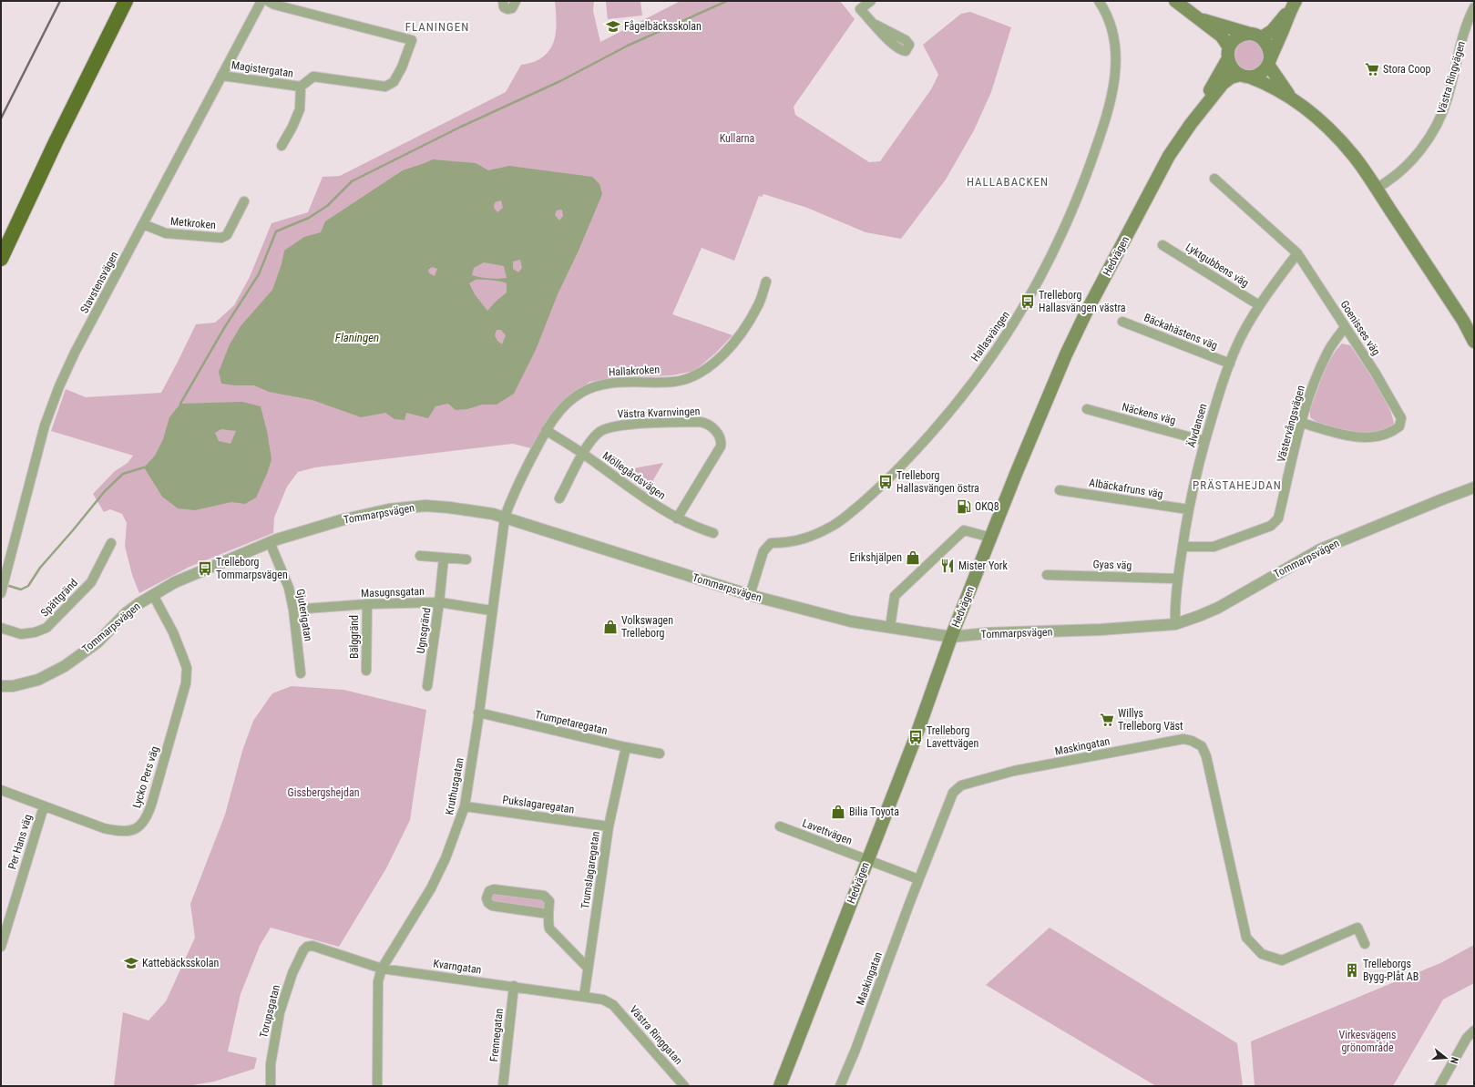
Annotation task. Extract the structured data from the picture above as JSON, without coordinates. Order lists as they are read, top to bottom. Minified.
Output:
{"streets":{"main road":["Hedvägen"],"street":["Magistergatan","Västra Ringvägen","Metkroken","Lyktgubbens väg","Stavstensvägen","Goenisses väg","Bäckahästens väg","Hallasvängen","Hallakroken","Västra Kvarnvingen","Näckens väg","Västervångsvägen","Älvdansen","Möllegårdsvägen","Albäckafruns väg","Tommarpsvägen","Gyas väg","Masugnsgatan","Spättgränd","Gjuterigatan","Ugnsgränd","Bälggränd","Trumpetaregatan","Maskingatan","Lycko Pers väg","Kruthusgatan","Pukslagaregatan","Lavettvägen","Per Hans väg","Trumslagaregatan","Kvarngatan","Torupsgatan","Frennegatan","Västra Ringgatan"]},"crossings":[["Magistergatan","Stavstensvägen"],["Metkroken","Stavstensvägen"],["Hedvägen","Tommarpsvägen"],["Hedvägen","Lavettvägen"],["Lyktgubbens väg","Älvdansen"],["Goenisses väg","Västervångsvägen"],["Goenisses väg","Älvdansen"],["Bäckahästens väg","Älvdansen"],["Hallasvängen","Tommarpsvägen"],["Hallakroken","Möllegårdsvägen"],["Hallakroken","Tommarpsvägen"],["Hallakroken","Kruthusgatan"],["Västra Kvarnvingen","Möllegårdsvägen"],["Näckens väg","Älvdansen"],["Västervångsvägen","Älvdansen"],["Älvdansen","Albäckafruns väg"],["Älvdansen","Tommarpsvägen"],["Älvdansen","Gyas väg"],["Tommarpsvägen","Gjuterigatan"],["Tommarpsvägen","Lycko Pers väg"],["Tommarpsvägen","Kruthusgatan"],["Masugnsgatan","Gjuterigatan"],["Masugnsgatan","Ugnsgränd"],["Masugnsgatan","Bälggränd"],["Masugnsgatan","Kruthusgatan"],["Trumpetaregatan","Kruthusgatan"],["Trumpetaregatan","Trumslagaregatan"],["Lycko Pers väg","Per Hans väg"],["Kruthusgatan","Pukslagaregatan"],["Kruthusgatan","Kvarngatan"],["Pukslagaregatan","Trumslagaregatan"],["Trumslagaregatan","Kvarngatan"],["Kvarngatan","Torupsgatan"],["Kvarngatan","Frennegatan"],["Kvarngatan","Västra Ringgatan"]],"districts":["FLANINGEN","HALLABACKEN","PRÄSTAHEJDAN"],"water":["Flaningen"],"parks":["Kullarna","Gissbergshejdan","Virkesvägens grönområde"],"places":{"school or university":["Fågelbäcksskolan","Kattebäcksskolan"],"supermarket":["Stora Coop","Willys Trelleborg Väst"],"bus stop":["Trelleborg Hallasvängen västra","Trelleborg Hallasvängen östra","Trelleborg Tommarpsvägen","Trelleborg Lavettvägen"],"fuel station":["OKQ8"],"shop":["Erikshjälpen","Volkswagen Trelleborg","Bilia Toyota"],"restaurant":["Mister York"],"building":["Trelleborgs Bygg-Plåt AB"]},"north":"right"}
